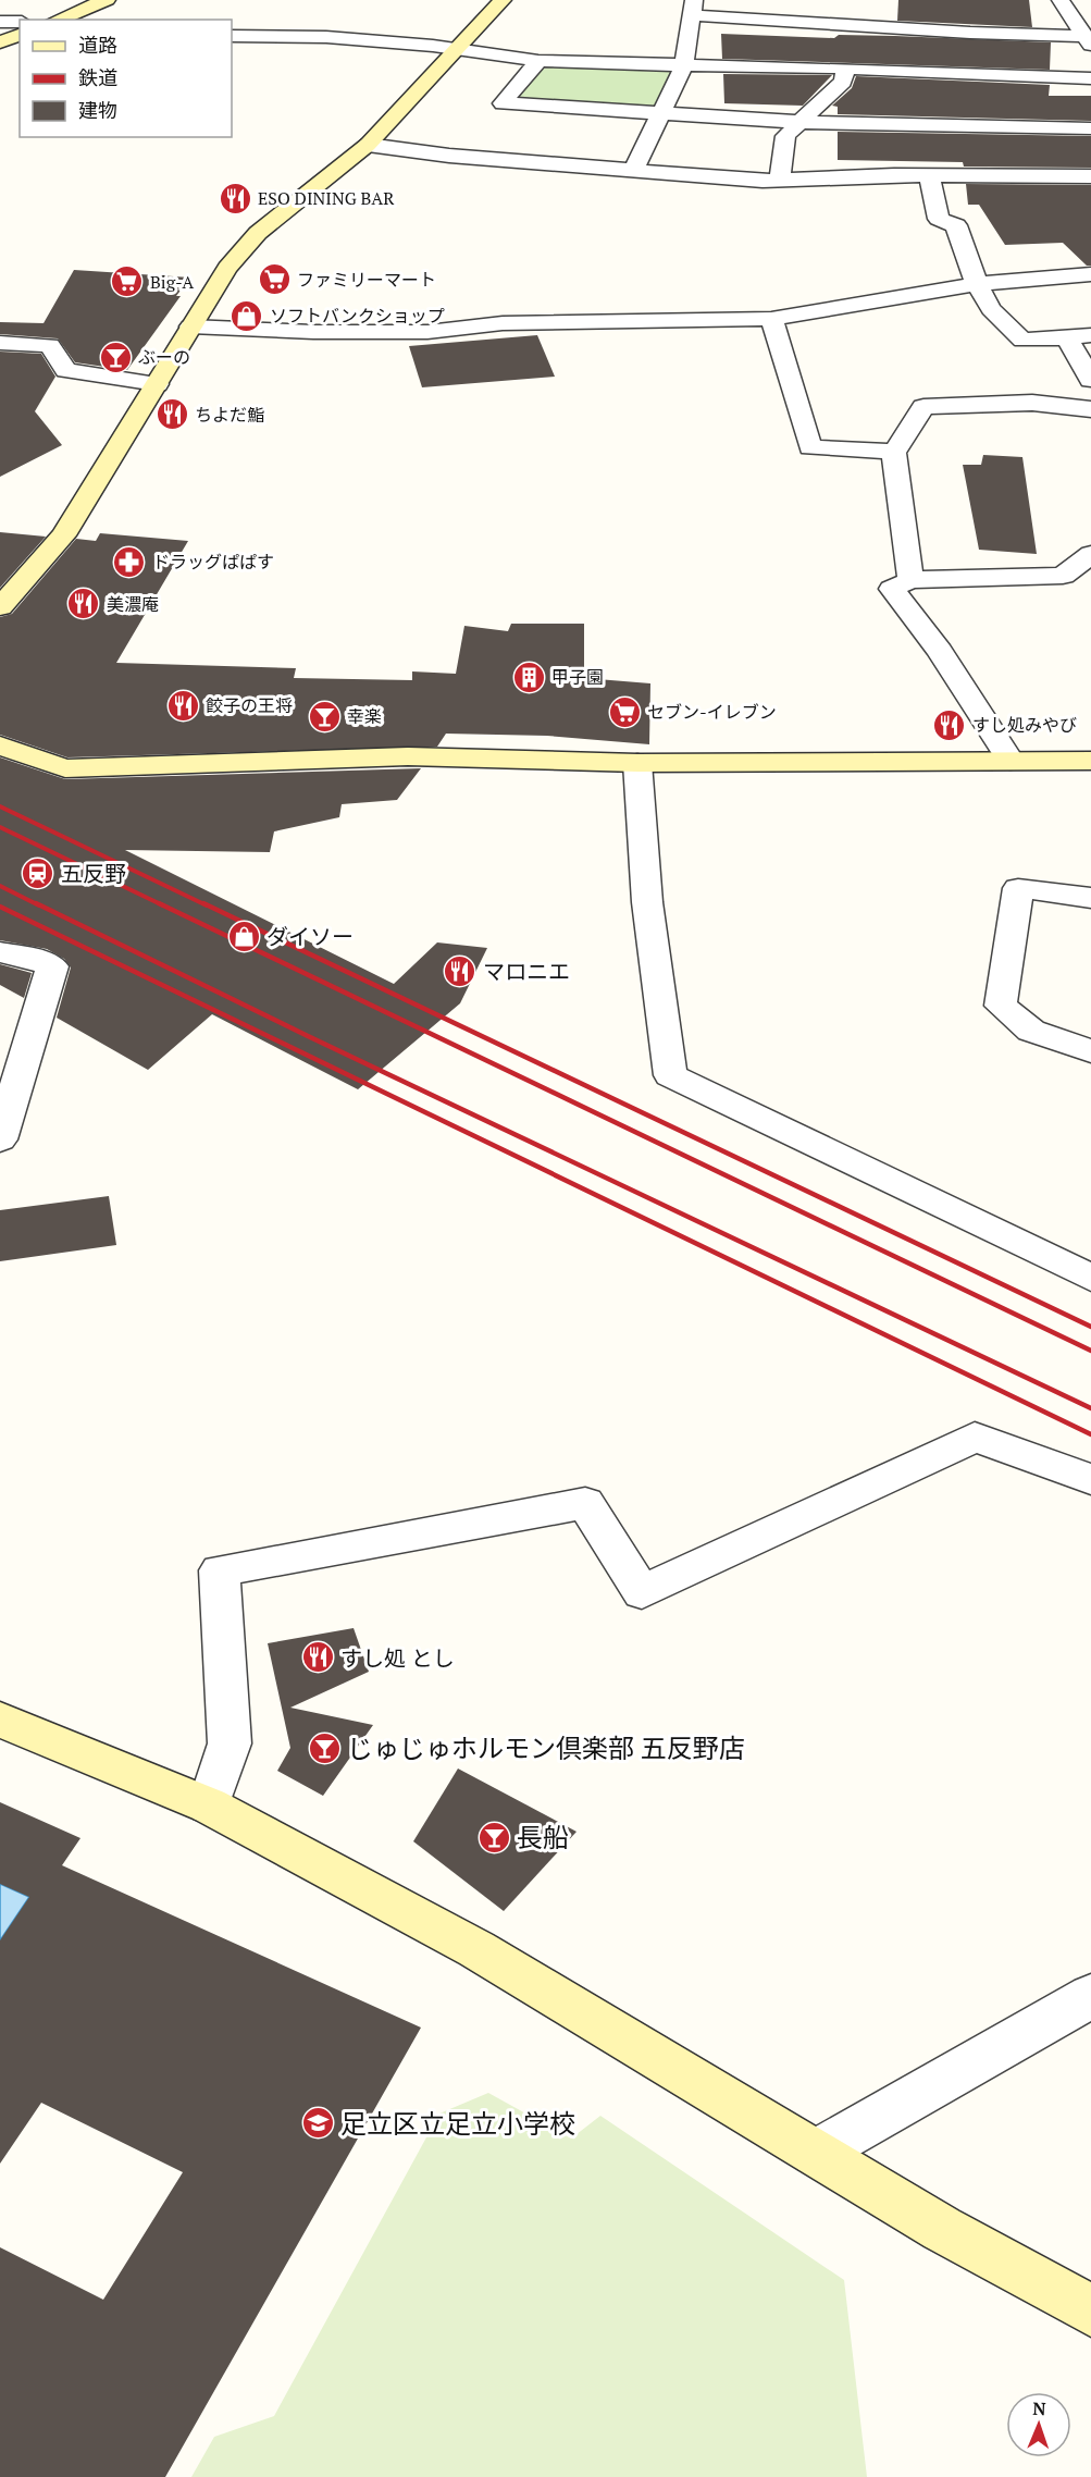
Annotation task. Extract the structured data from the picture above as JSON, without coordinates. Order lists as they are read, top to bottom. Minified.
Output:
{"places":{"restaurant":["ESO DINING BAR","ちよだ鮨","美濃庵","餃子の王将","すし処みやび","マロニエ","すし処 とし"],"supermarket":["ファミリーマート","Big-A","セブン-イレブン"],"shop":["ソフトバンクショップ","ダイソー"],"bar":["ぶーの","幸楽","じゅじゅホルモン倶楽部 五反野店","長船"],"pharmacy":["ドラッグぱぱす"],"building":["甲子園"],"station":["五反野"],"school or university":["足立区立足立小学校"]},"legend":["道路","鉄道","建物"],"north":"top"}
